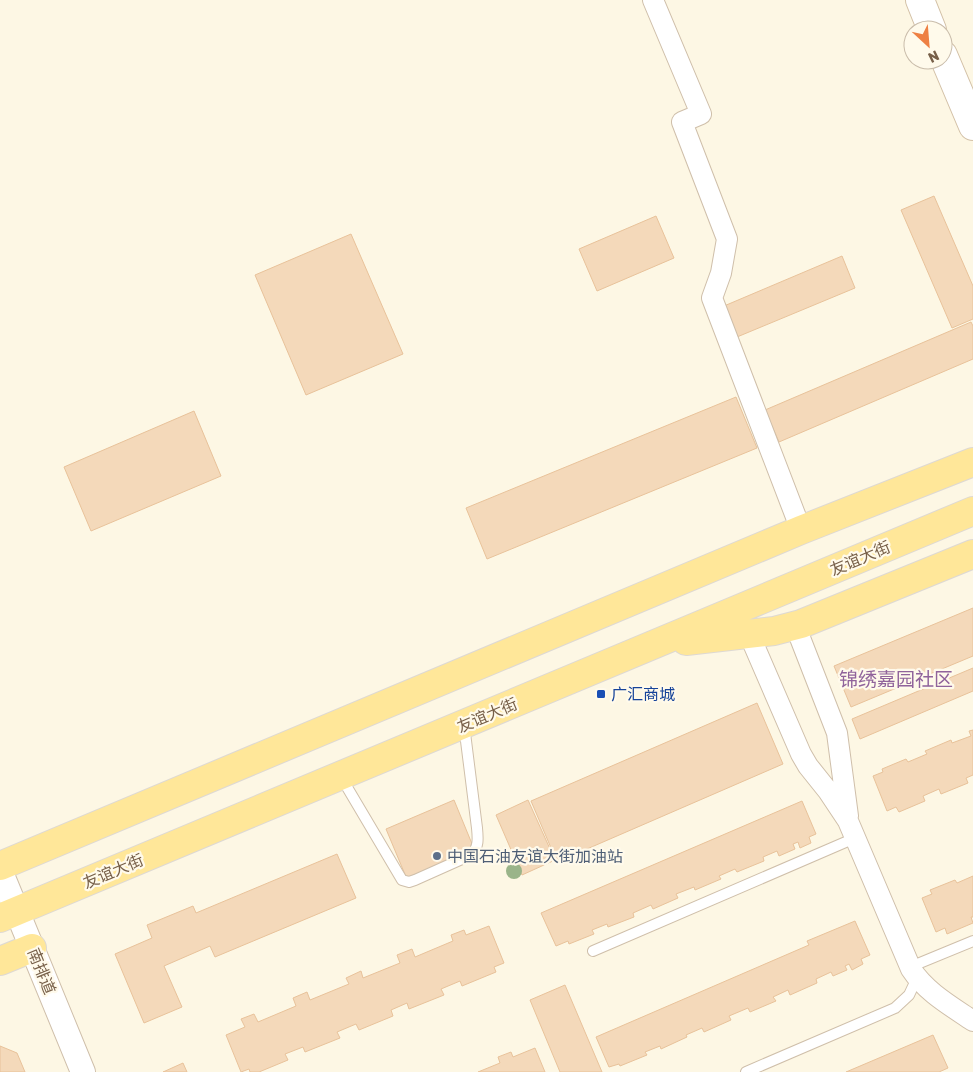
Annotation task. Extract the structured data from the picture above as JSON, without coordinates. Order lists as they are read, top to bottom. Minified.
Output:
{"streets":{"main road":["友谊大街"],"street":["南排道"]},"crossings":[["友谊大街","南排道"]],"districts":["锦绣嘉园社区"],"places":{"transit":["广汇商城"],"other":["中国石油友谊大街加油站"]},"north":"bottom right"}
